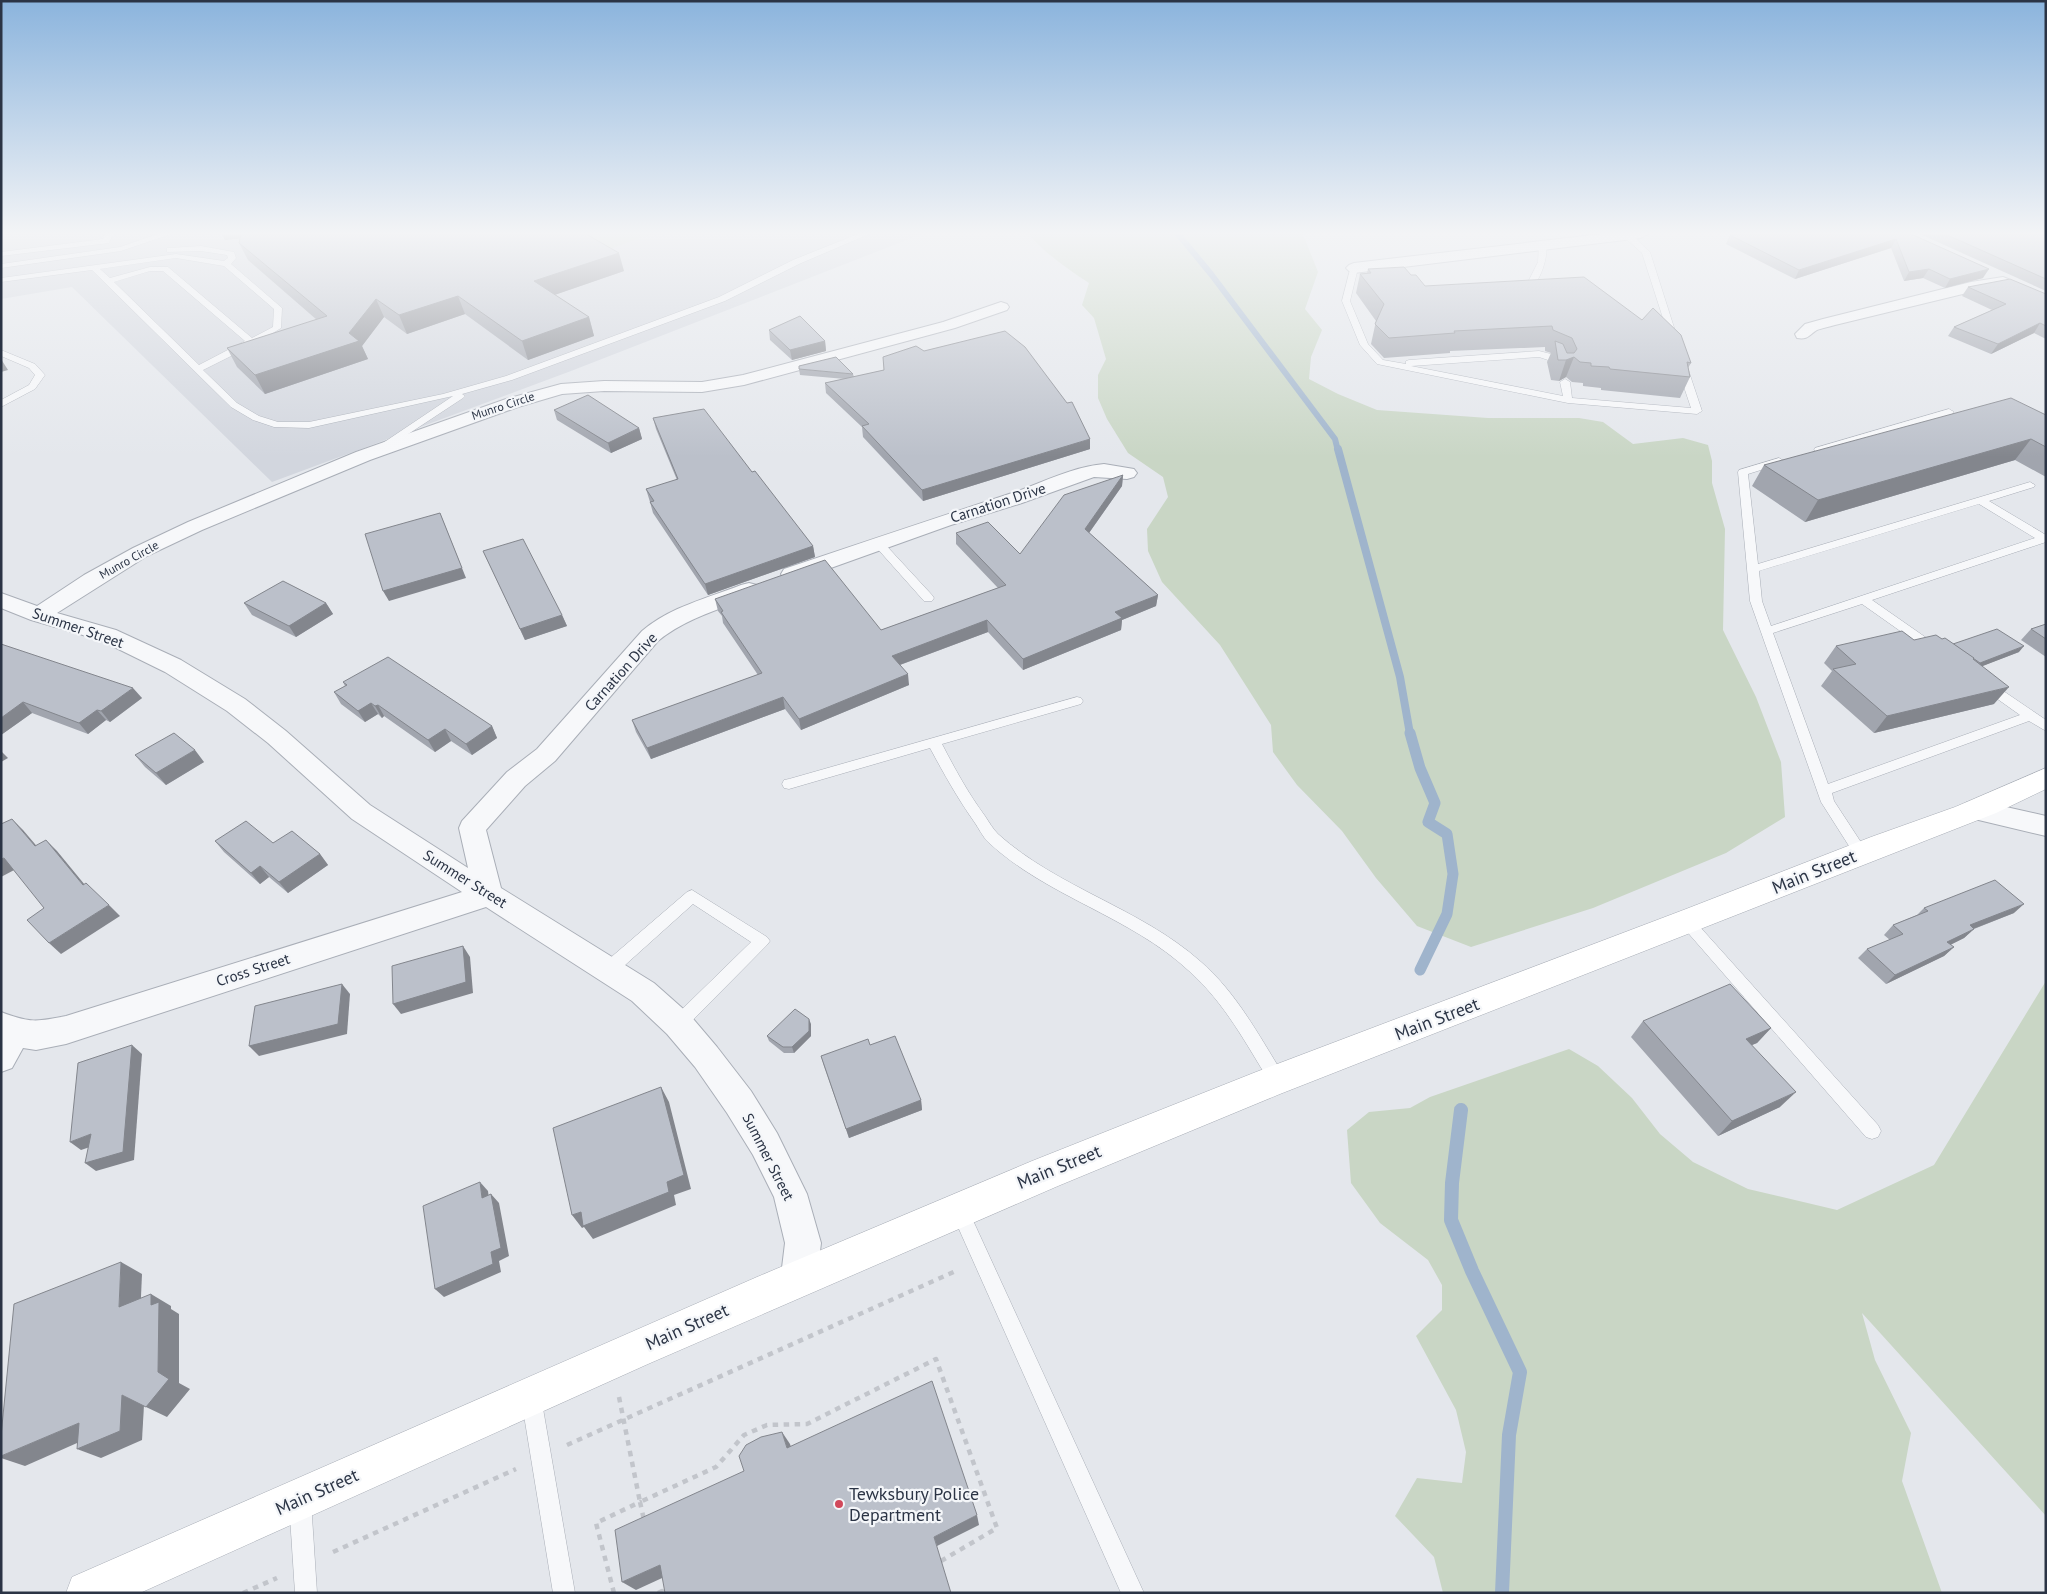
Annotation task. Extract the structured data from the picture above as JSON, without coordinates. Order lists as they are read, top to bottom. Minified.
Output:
{"streets":{"main road":["Main Street"],"street":["Munro Circle","Carnation Drive","Summer Street","Cross Street"]},"crossings":[["Munro Circle","Summer Street"],["Carnation Drive","Summer Street"],["Carnation Drive","Cross Street"],["Summer Street","Main Street"],["Summer Street","Cross Street"]],"places":["Tewksbury Police Department"]}
